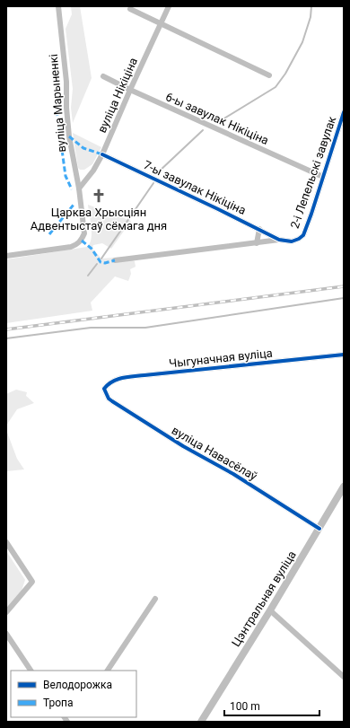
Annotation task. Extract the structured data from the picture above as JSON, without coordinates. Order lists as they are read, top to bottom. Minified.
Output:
{"streets":{"street":["вуліца Нікіціна","вуліца Марыненкі","6-ы завулак Нікіціна","2-і Лепельскі завулак","7-ы завулак Нікіціна","Чыгуначная вуліца","вуліца Навасёлаў","Цэнтральная вуліца"]},"crossings":[["вуліца Нікіціна","вуліца Марыненкі"],["вуліца Нікіціна","6-ы завулак Нікіціна"],["вуліца Нікіціна","7-ы завулак Нікіціна"],["6-ы завулак Нікіціна","2-і Лепельскі завулак"],["2-і Лепельскі завулак","7-ы завулак Нікіціна"],["Чыгуначная вуліца","вуліца Навасёлаў"],["вуліца Навасёлаў","Цэнтральная вуліца"]],"places":{"church":["Царква Хрысціян Адвентыстаў сёмага дня"]},"legend":["Велодорожка","Тропа"],"scale_bar":"100 m"}
